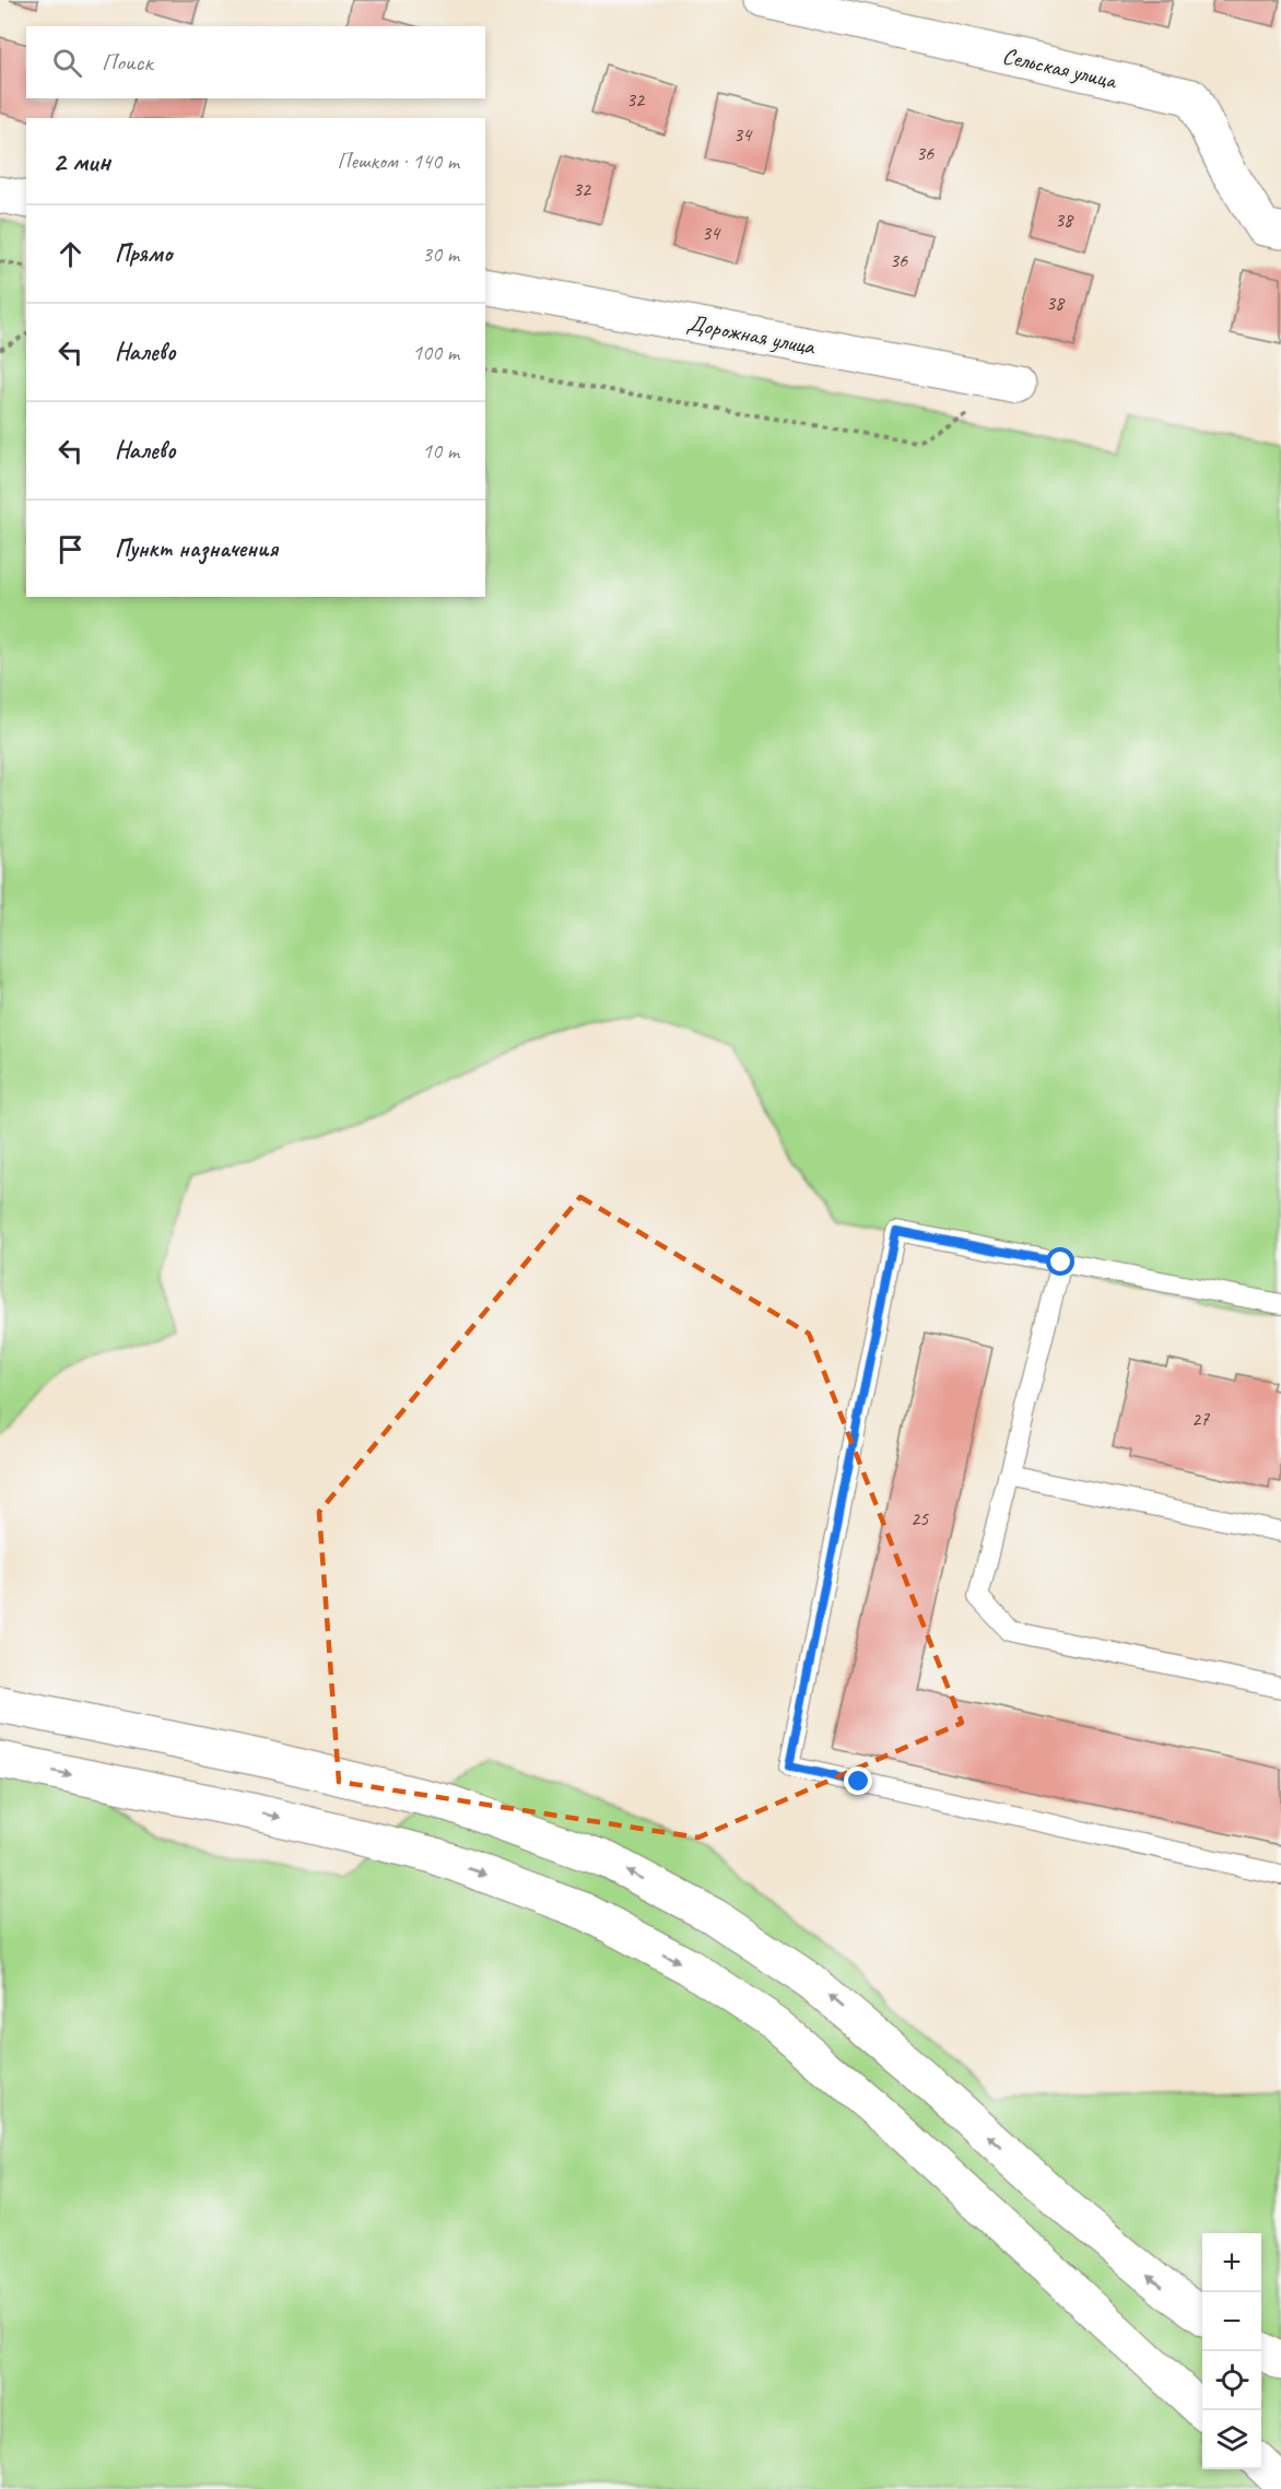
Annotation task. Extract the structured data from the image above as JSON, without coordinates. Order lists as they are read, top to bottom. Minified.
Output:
{"streets":{"street":["Сельская улица","Дорожная улица"]},"house_numbers":["32","34","36","32","38","34","36","38","27","25"],"page":{"search":"Поиск","heading":["2 мин","Пешком · 140 m"],"list":[["Прямо","30 m"],["Налево","100 m"],["Налево","10 m"],"Пункт назначения"],"map_buttons":["+","−"]}}
